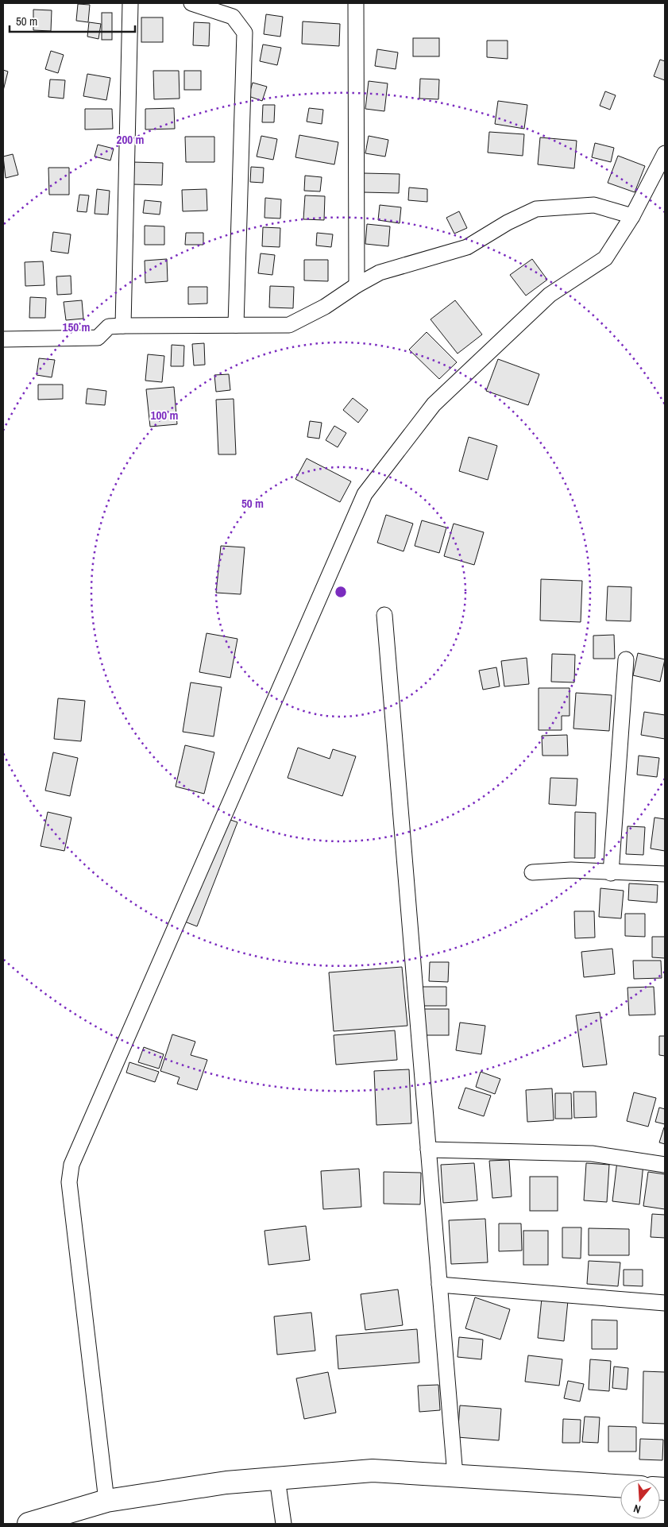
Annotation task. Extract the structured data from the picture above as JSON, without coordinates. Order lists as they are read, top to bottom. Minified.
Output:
{"scale_bar":"50 m","north":"bottom","rings":["200 m","150 m","100 m","50 m"]}
